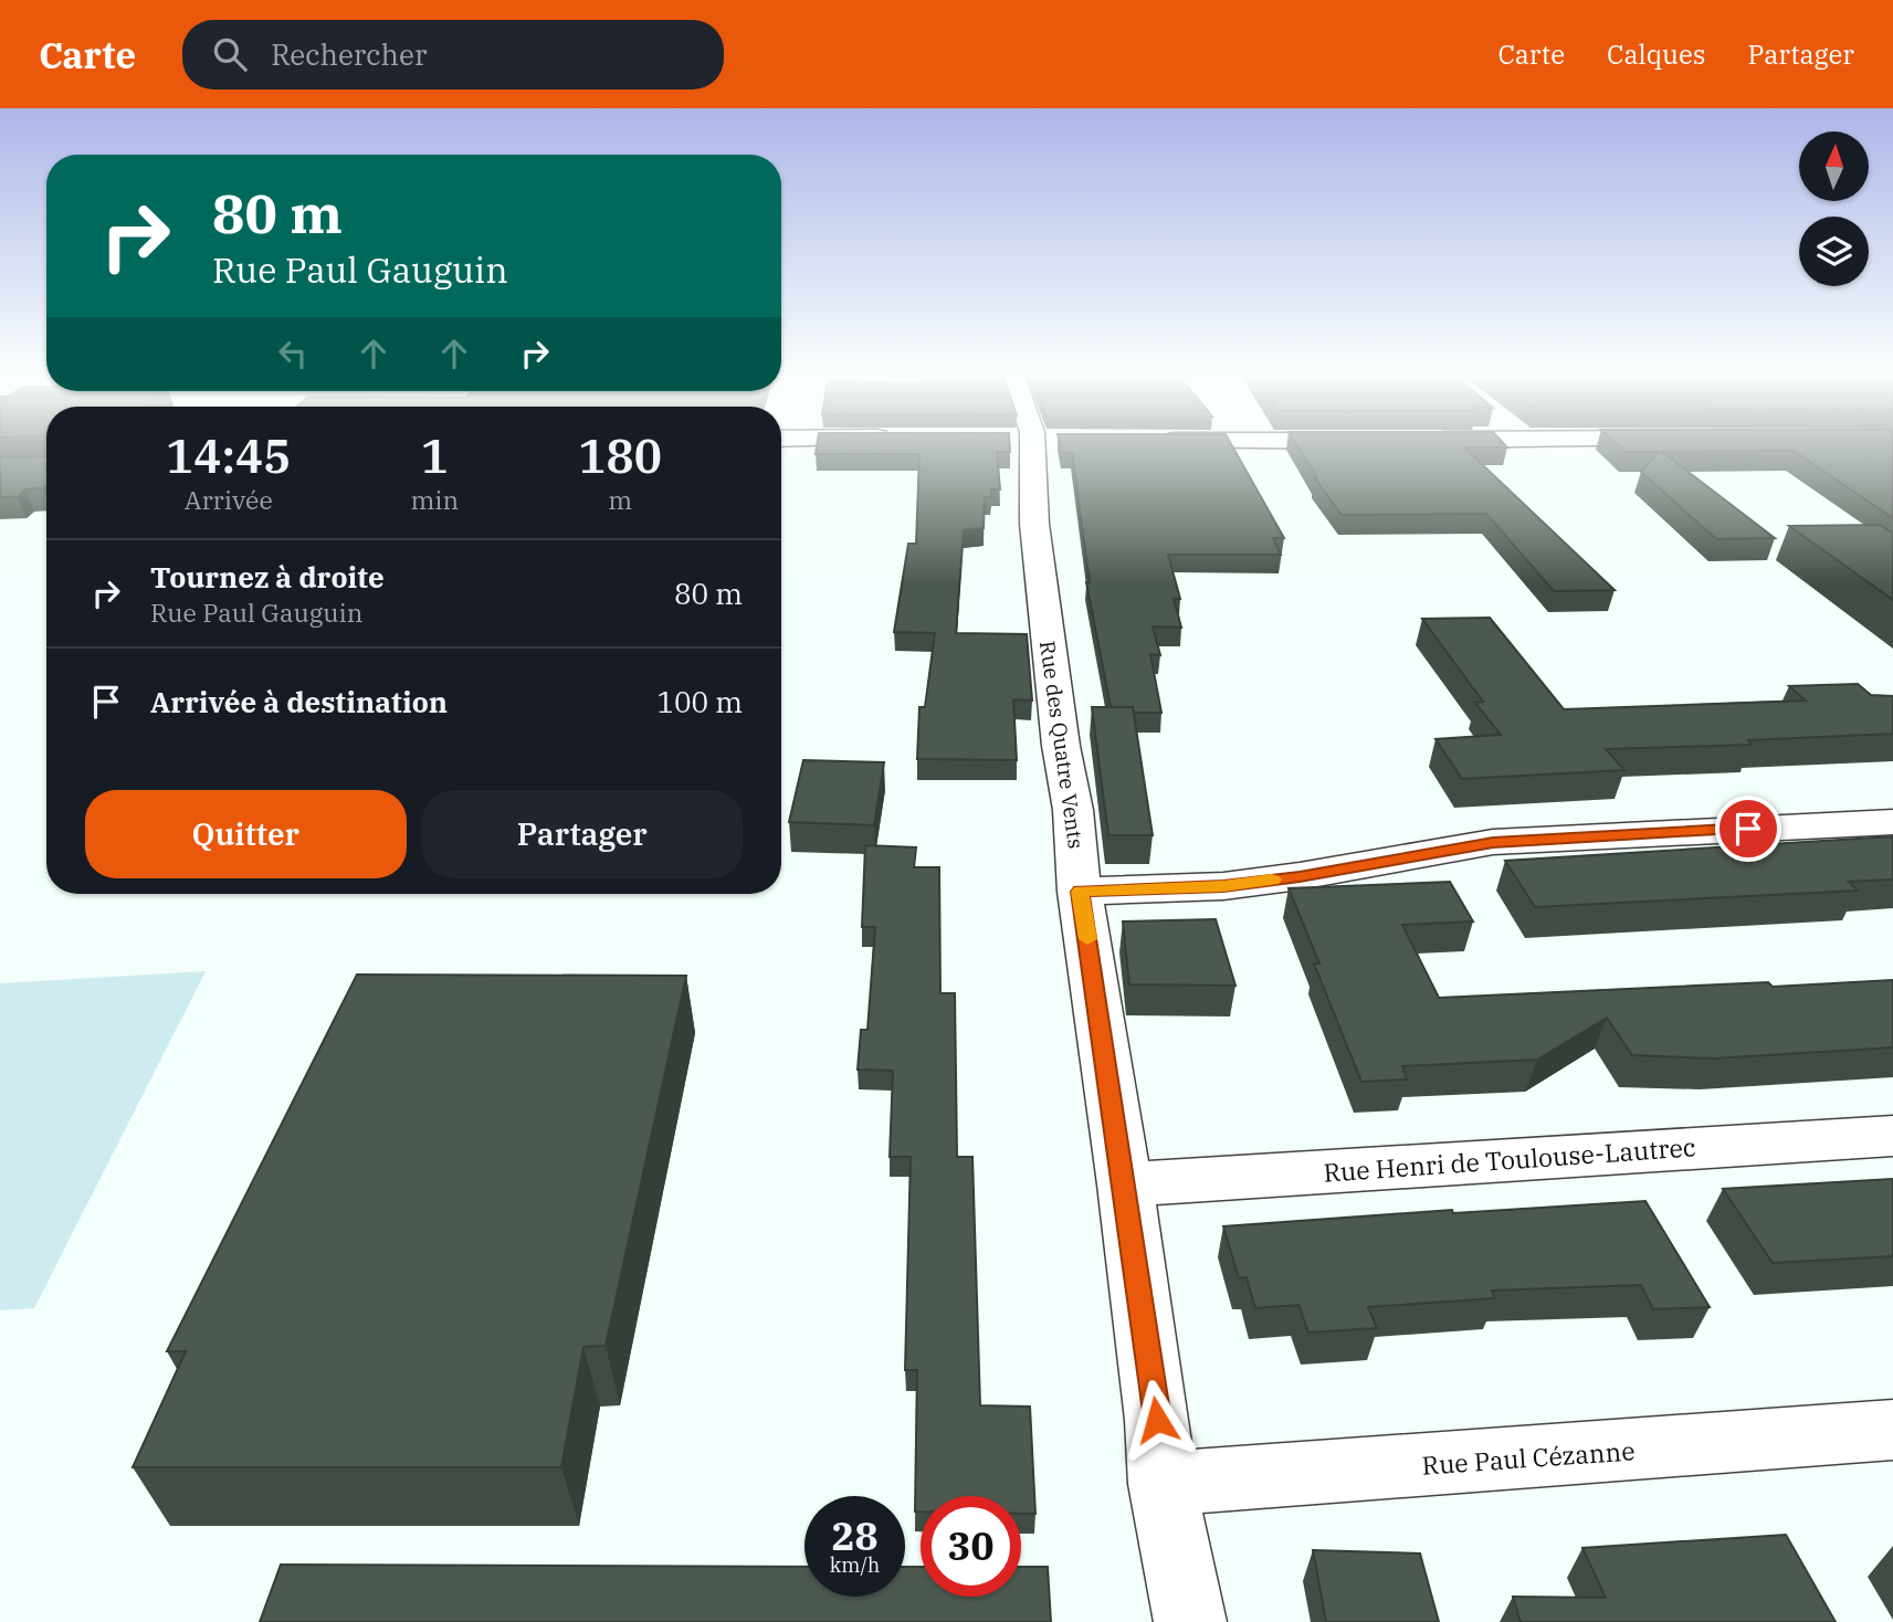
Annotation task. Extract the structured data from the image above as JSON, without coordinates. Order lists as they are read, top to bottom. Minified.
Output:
{"streets":{"street":["Rue des Quatre Vents","Rue Henri de Toulouse-Lautrec","Rue Paul Cézanne"]},"crossings":[["Rue des Quatre Vents","Rue Henri de Toulouse-Lautrec"],["Rue des Quatre Vents","Rue Paul Cézanne"]],"north":"top","page":{"header":"Carte","search":"Rechercher","nav":["Carte","Calques","Partager"],"turn":["80 m","Rue Paul Gauguin"],"eta":["14:45","Arrivée","1","min","180","m"],"list":[{"name":"Tournez à droite","note":"Rue Paul Gauguin","value":"80 m"},{"name":"Arrivée à destination","value":"100 m"}],"buttons":["Quitter","Partager"],"speed":"28 km/h","limit":"30"}}
